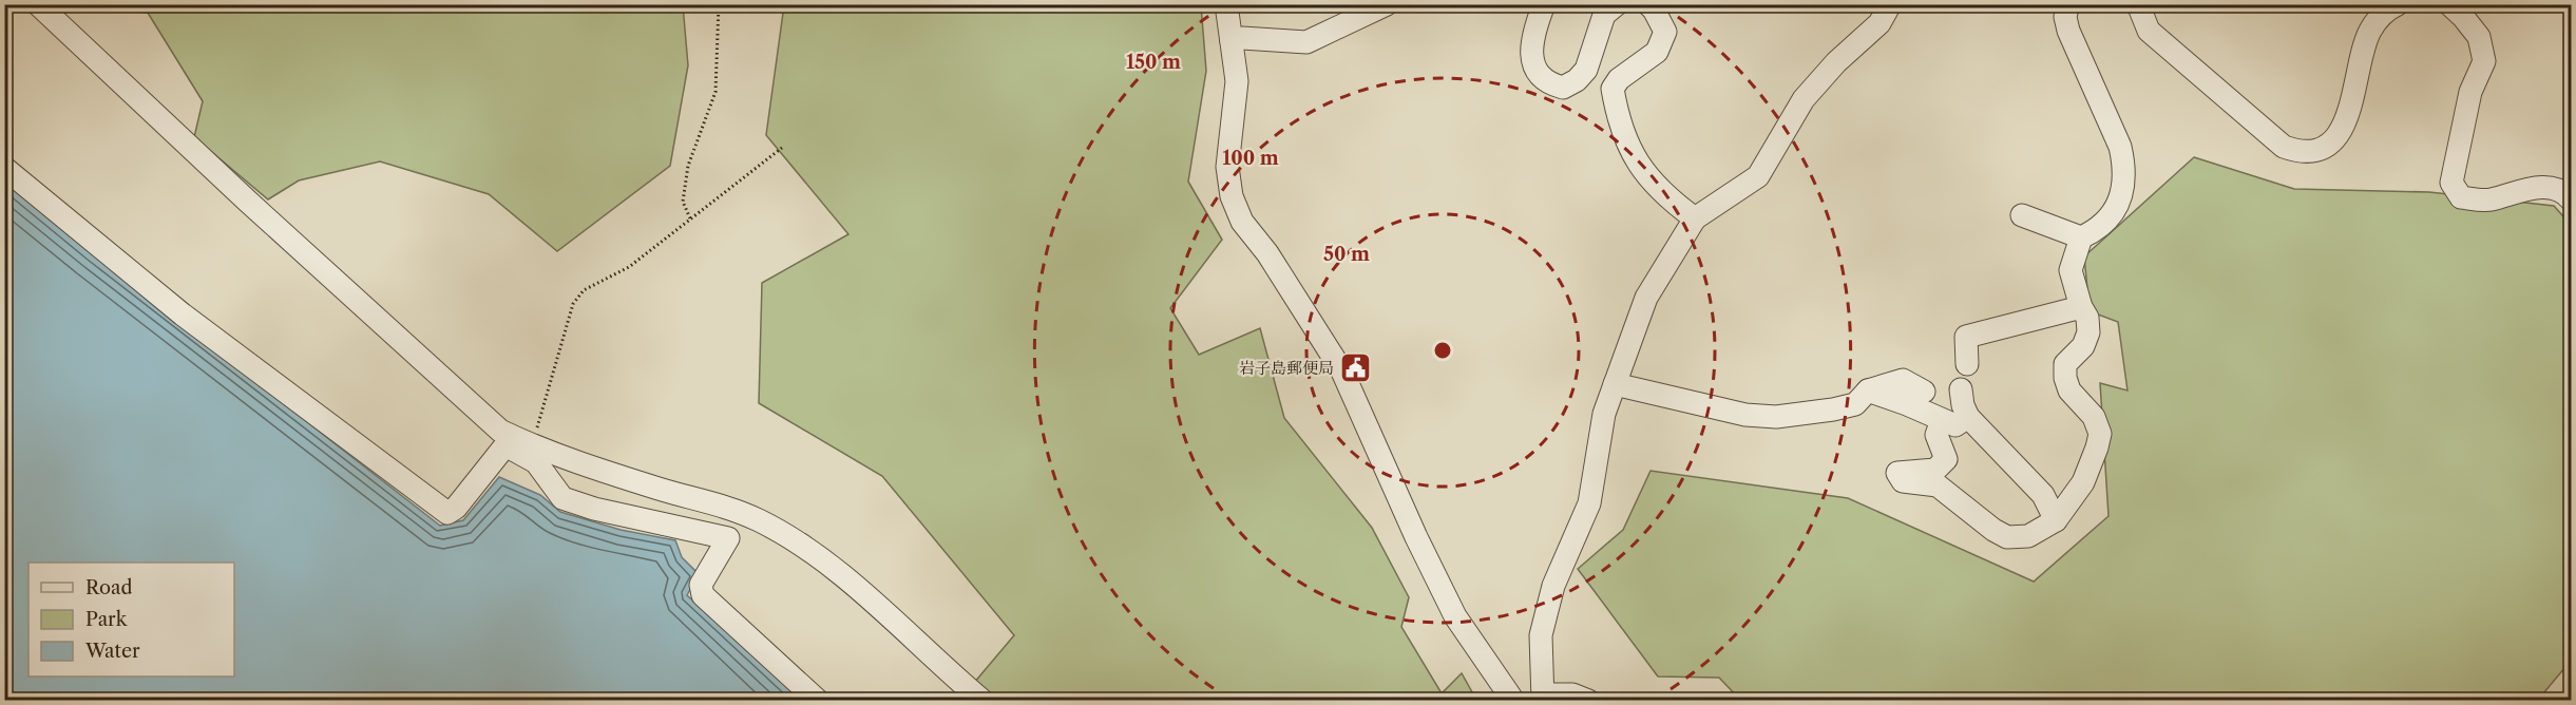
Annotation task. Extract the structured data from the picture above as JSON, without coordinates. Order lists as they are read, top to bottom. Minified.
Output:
{"places":{"public building":["岩子島郵便局"]},"legend":["Road","Park","Water"],"rings":["150 m","100 m","50 m"]}
